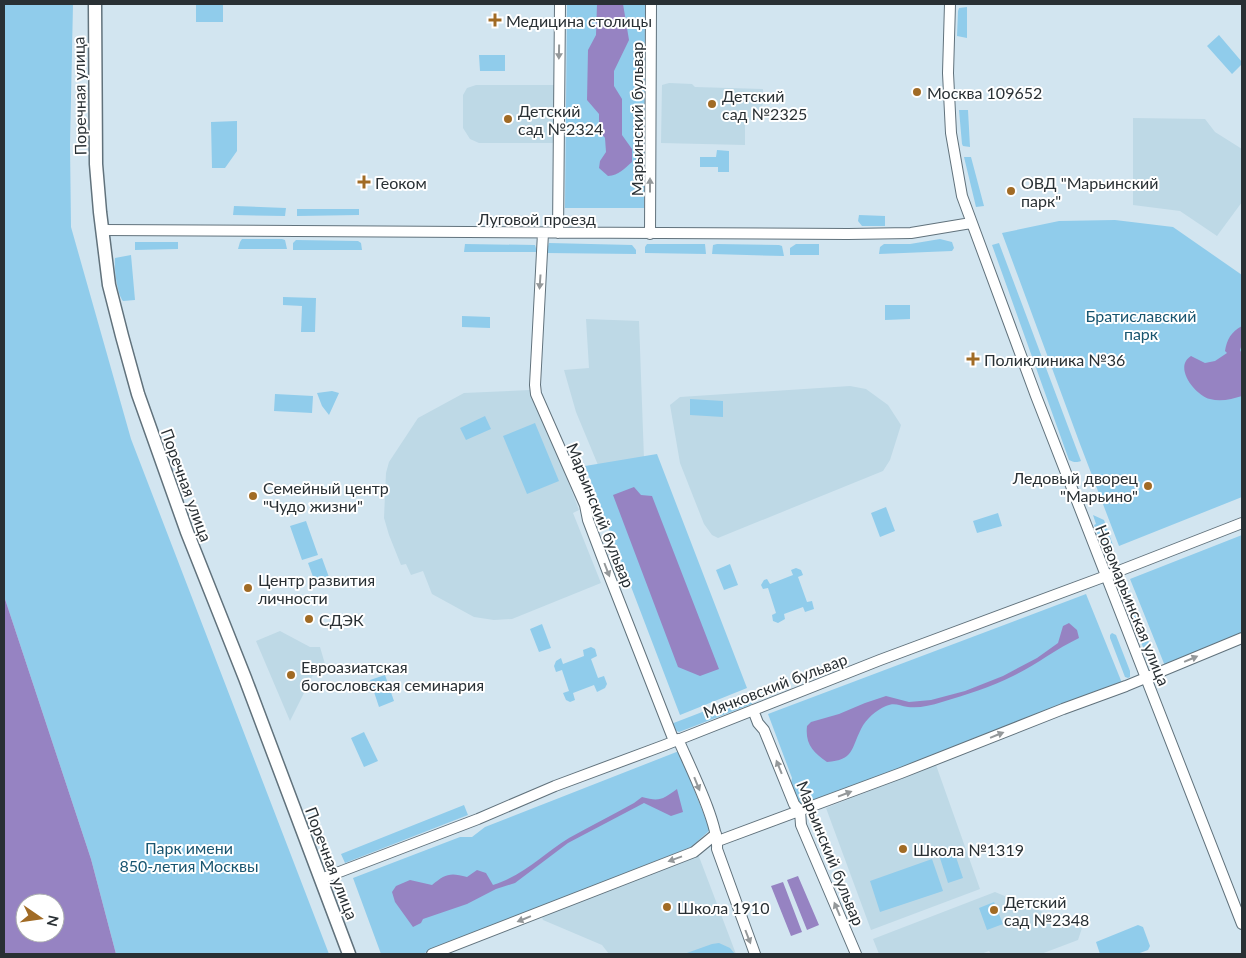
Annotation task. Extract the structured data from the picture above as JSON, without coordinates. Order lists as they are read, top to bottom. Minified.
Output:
{"streets":{"main road":["Поречная улица"],"street":["Марьинский бульвар","Луговой проезд","Новомарьинская улица","Мячковский бульвар"]},"crossings":[["Поречная улица","Луговой проезд"],["Поречная улица","Мячковский бульвар"],["Марьинский бульвар","Луговой проезд"],["Марьинский бульвар","Мячковский бульвар"],["Луговой проезд","Новомарьинская улица"],["Новомарьинская улица","Мячковский бульвар"]],"parks":["Братиславский парк","Парк имени 850-летия Москвы"],"places":{"health":["Медицина столицы","Геоком","Поликлиника №36"],"other":["Москва 109652","Детский сад №2325","Детский сад №2324","ОВД \"Марьинский парк\"","Ледовый дворец \"Марьино\"","Семейный центр \"Чудо жизни\"","Центр развития личности","СДЭК","Евроазиатская богословская семинария","Школа №1319","Школа 1910","Детский сад №2348"]},"north":"right"}
